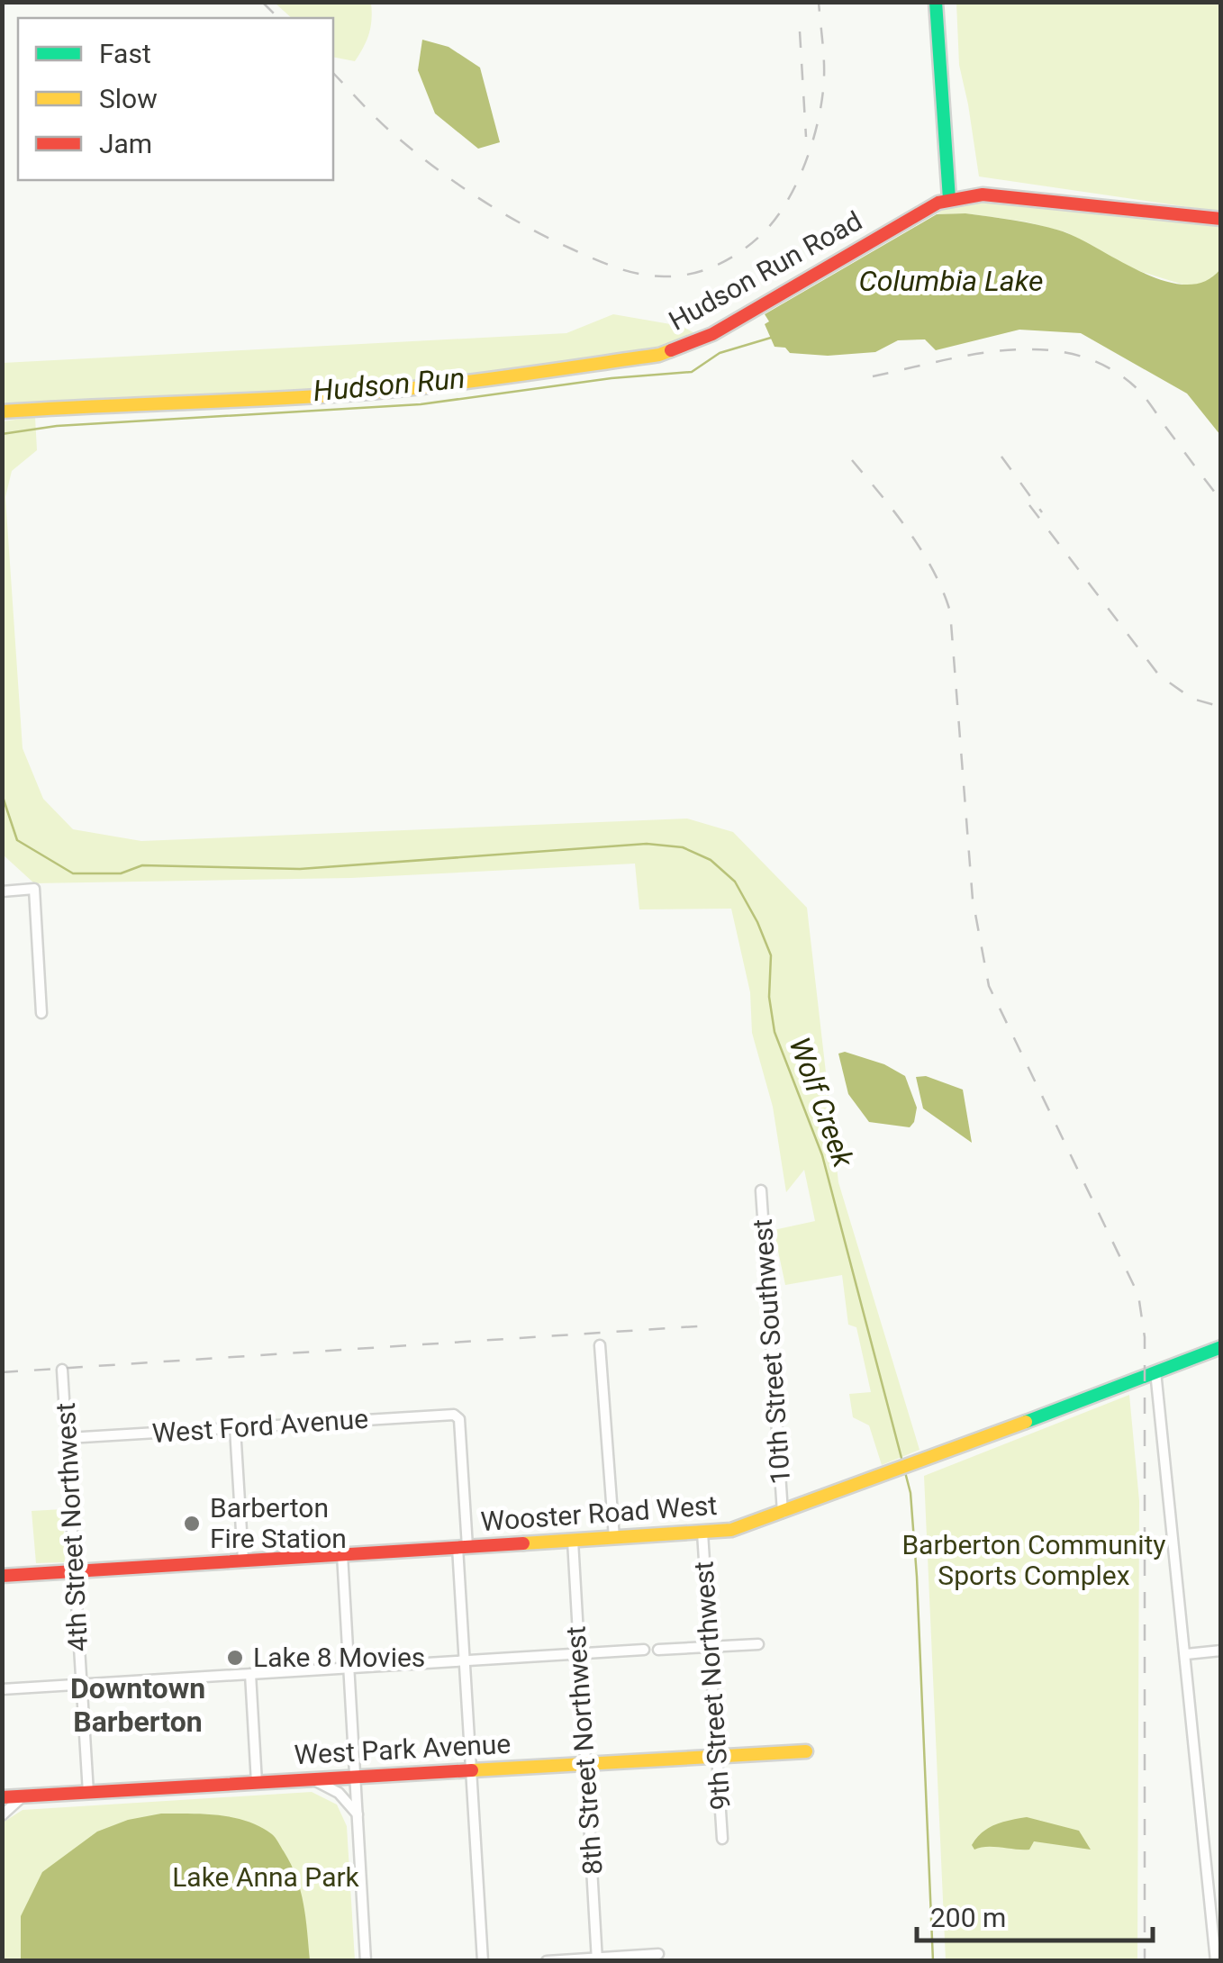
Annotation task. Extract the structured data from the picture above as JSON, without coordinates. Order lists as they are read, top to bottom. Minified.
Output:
{"streets":{"main road":["Hudson Run Road","Wooster Road West","West Park Avenue"],"street":["10th Street Southwest","West Ford Avenue","4th Street Northwest","9th Street Northwest","8th Street Northwest"]},"crossings":[["10th Street Southwest","Wooster Road West"],["West Ford Avenue","Wooster Road West"],["West Ford Avenue","4th Street Northwest"],["Wooster Road West","4th Street Northwest"],["Wooster Road West","9th Street Northwest"],["Wooster Road West","8th Street Northwest"],["4th Street Northwest","West Park Avenue"],["9th Street Northwest","West Park Avenue"],["West Park Avenue","8th Street Northwest"]],"districts":["Downtown Barberton"],"water":["Columbia Lake","Hudson Run","Wolf Creek"],"parks":["Barberton Community Sports Complex","Lake Anna Park"],"places":["Barberton Fire Station","Lake 8 Movies"],"legend":["Fast","Slow","Jam"],"scale_bar":"200 m"}
